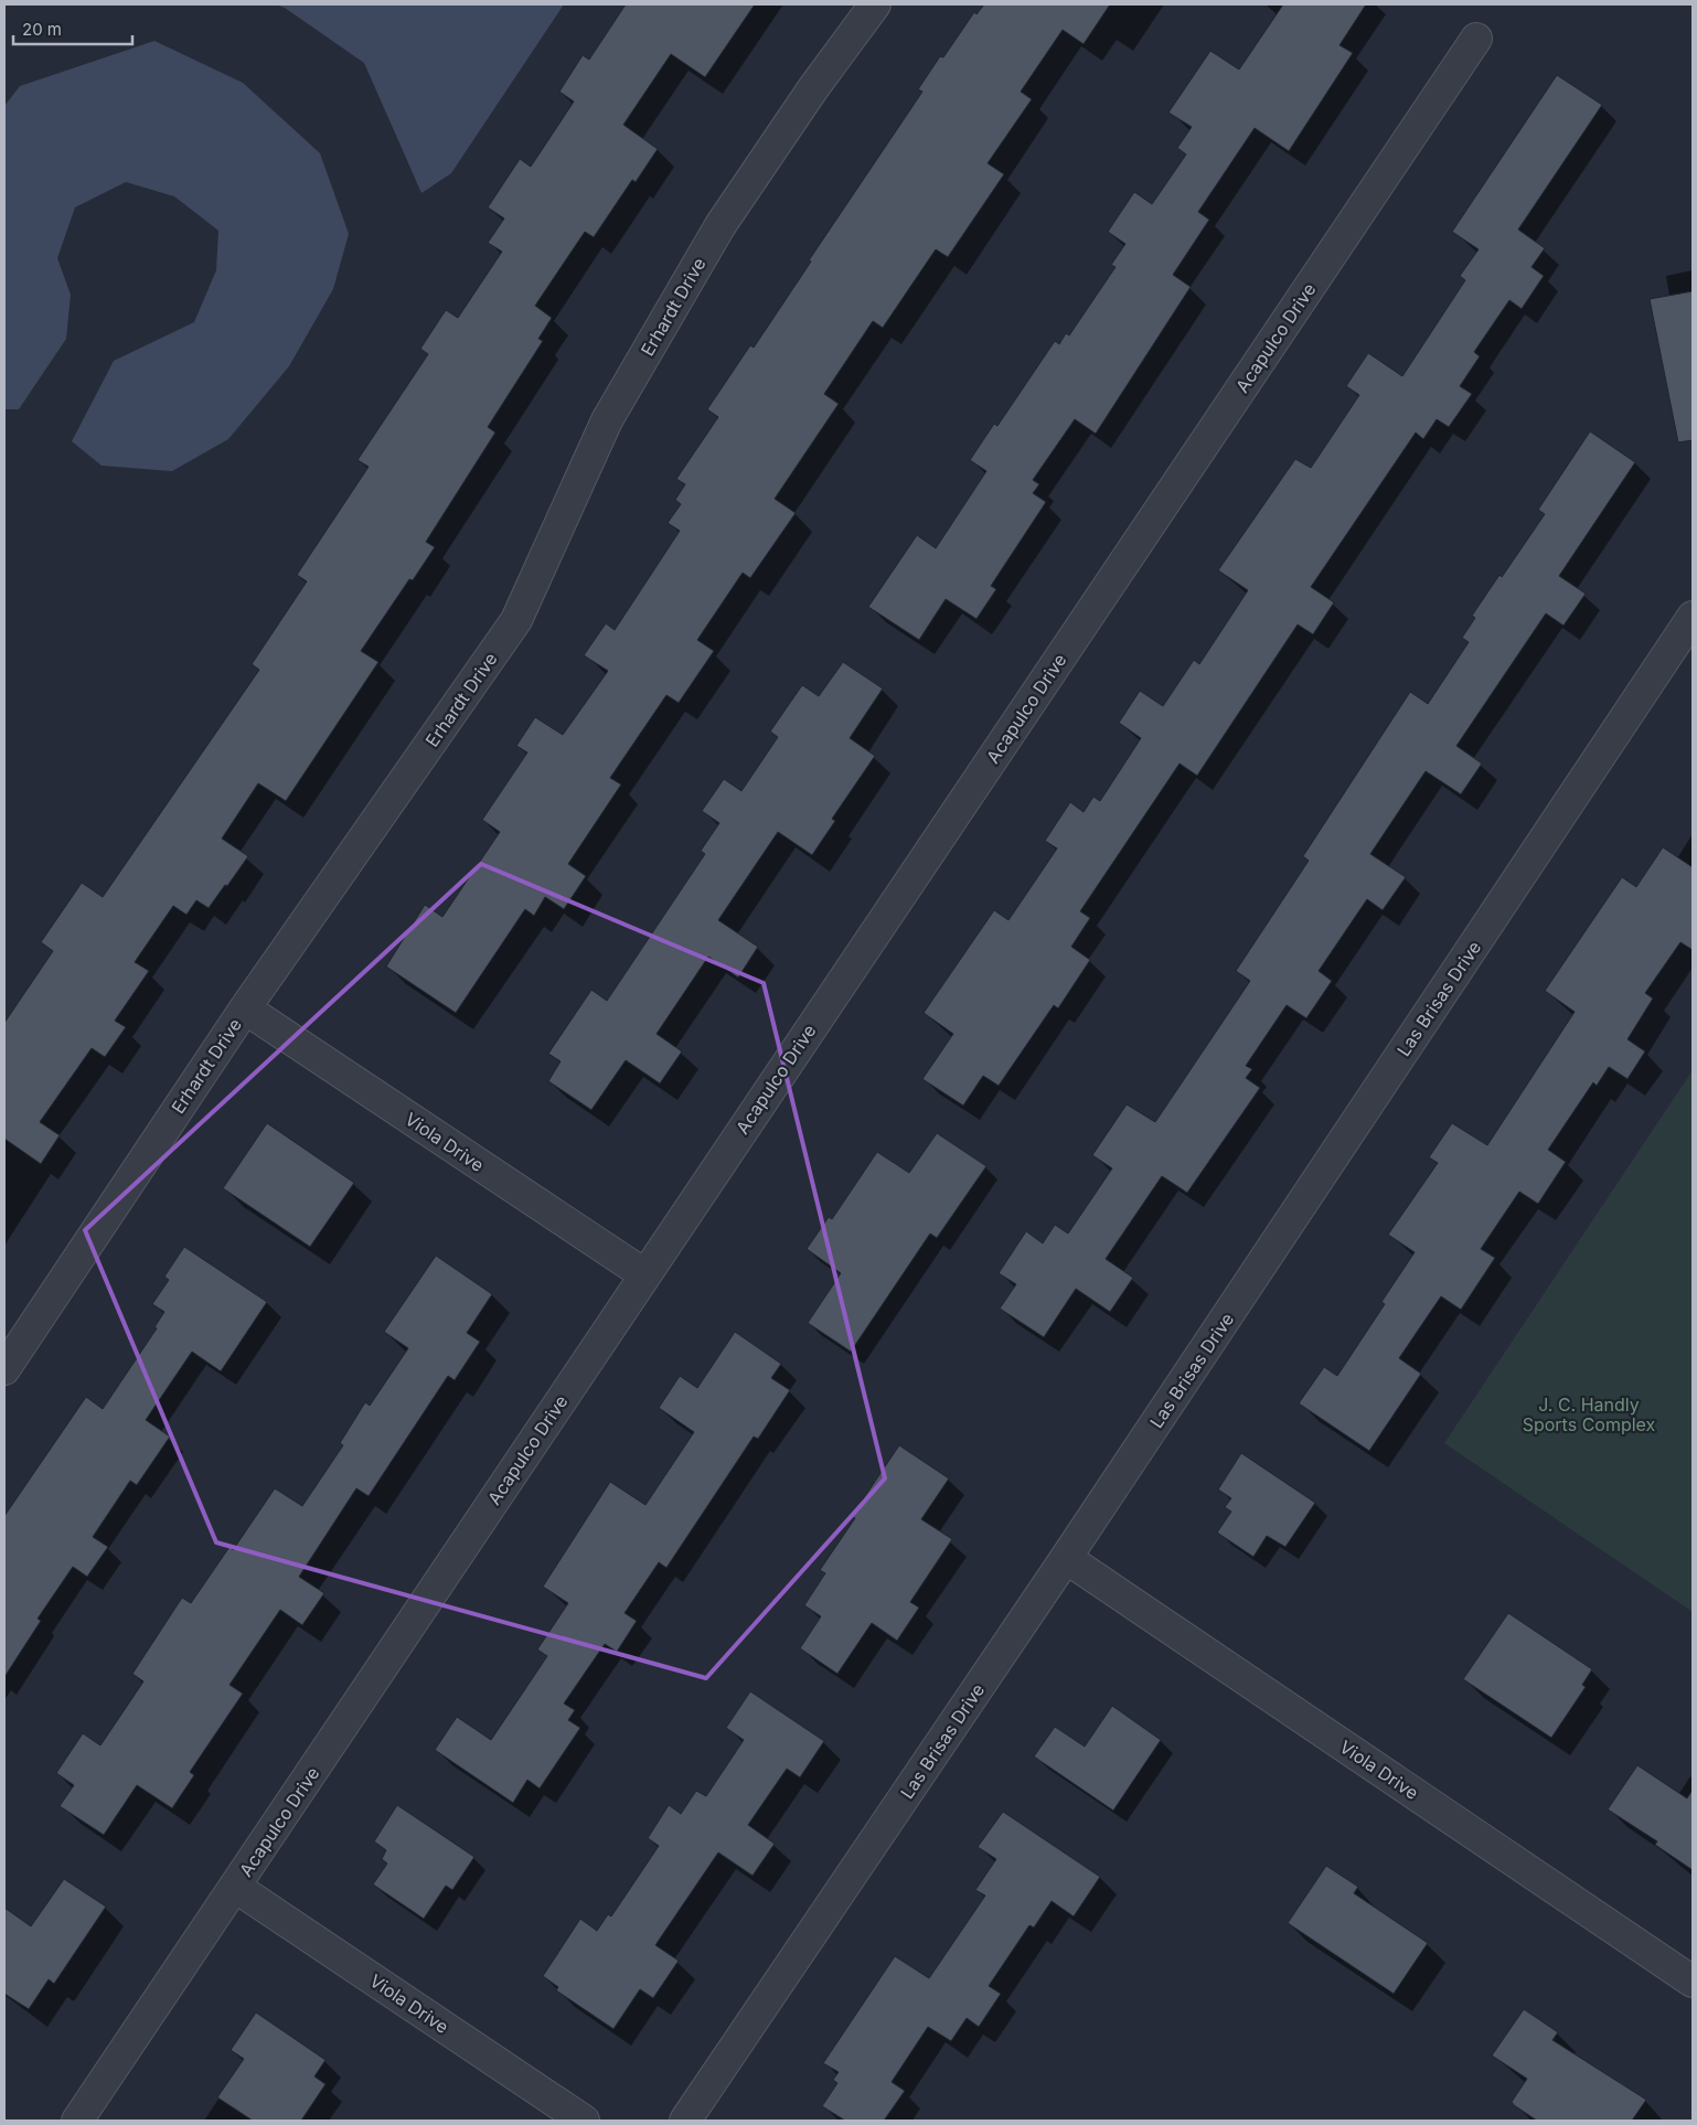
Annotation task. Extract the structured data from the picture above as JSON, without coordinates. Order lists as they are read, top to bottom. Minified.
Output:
{"streets":{"street":["Erhardt Drive","Acapulco Drive","Las Brisas Drive","Viola Drive"]},"crossings":[["Erhardt Drive","Viola Drive"],["Acapulco Drive","Viola Drive"],["Las Brisas Drive","Viola Drive"]],"parks":["J. C. Handly Sports Complex"],"scale_bar":"20 m"}
